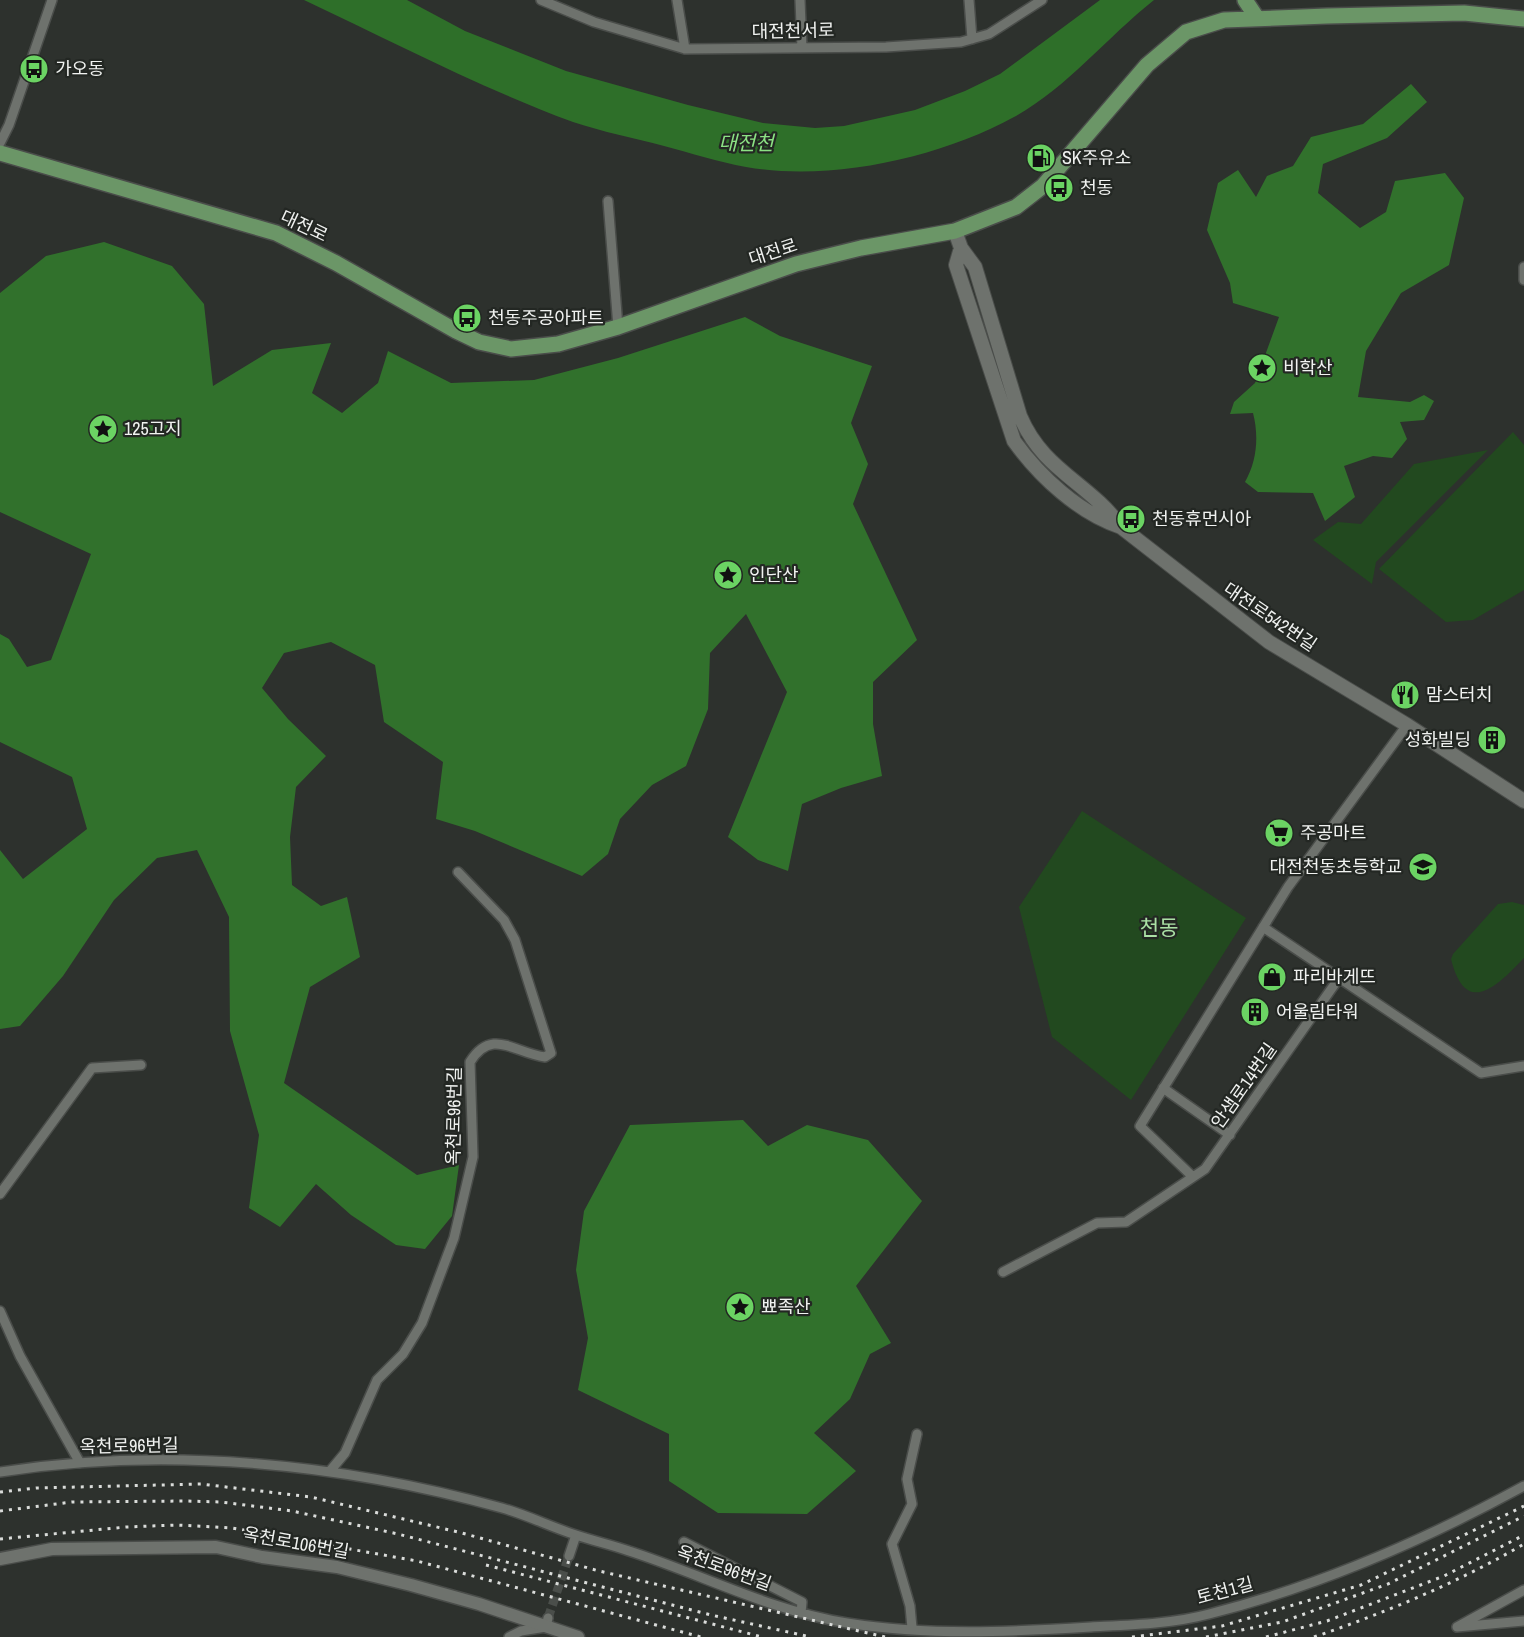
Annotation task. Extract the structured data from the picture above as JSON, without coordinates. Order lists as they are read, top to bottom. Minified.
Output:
{"streets":{"main road":["대전로","대전로542번길"],"street":["대전천서로","안샘로14번길","옥천로96번길","옥천로106번길","토천1길"]},"crossings":[["대전로","대전로542번길"],["옥천로96번길","토천1길"]],"districts":["천동"],"water":["대전천"],"places":{"bus stop":["가오동","천동","천동주공아파트","천동휴먼시아"],"fuel station":["SK주유소"],"place":["비학산","125고지","인단산","뾰족산"],"restaurant":["맘스터치"],"building":["성화빌딩","어울림타워"],"supermarket":["주공마트"],"school or university":["대전천동초등학교"],"shop":["파리바게뜨"]}}
